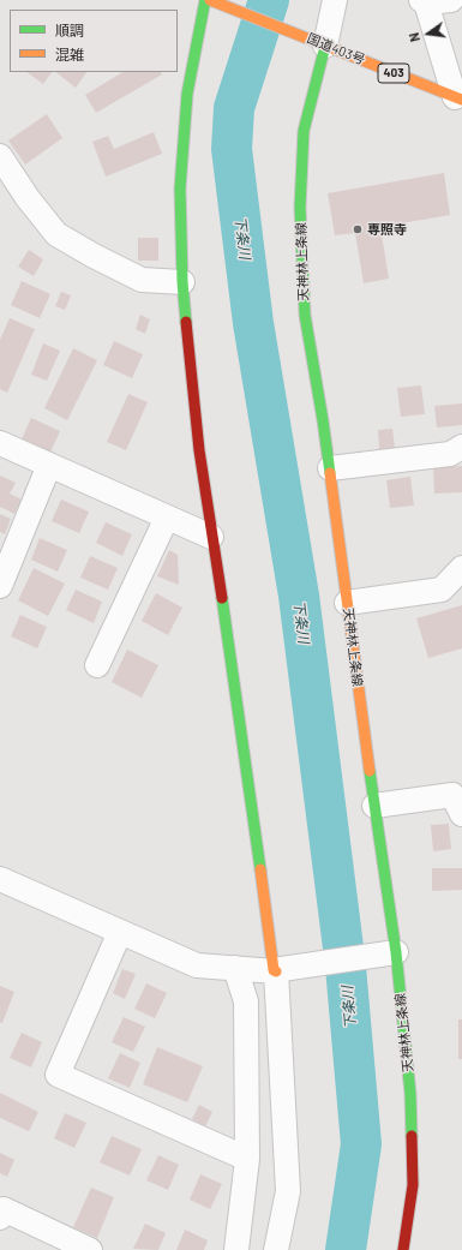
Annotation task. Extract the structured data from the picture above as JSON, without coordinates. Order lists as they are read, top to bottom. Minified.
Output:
{"streets":{"main road":["国道403号","403","天神林上条線"]},"crossings":[["国道403号","天神林上条線"]],"water":["下条川"],"places":["専照寺"],"legend":["順調","混雑"],"north":"left"}
